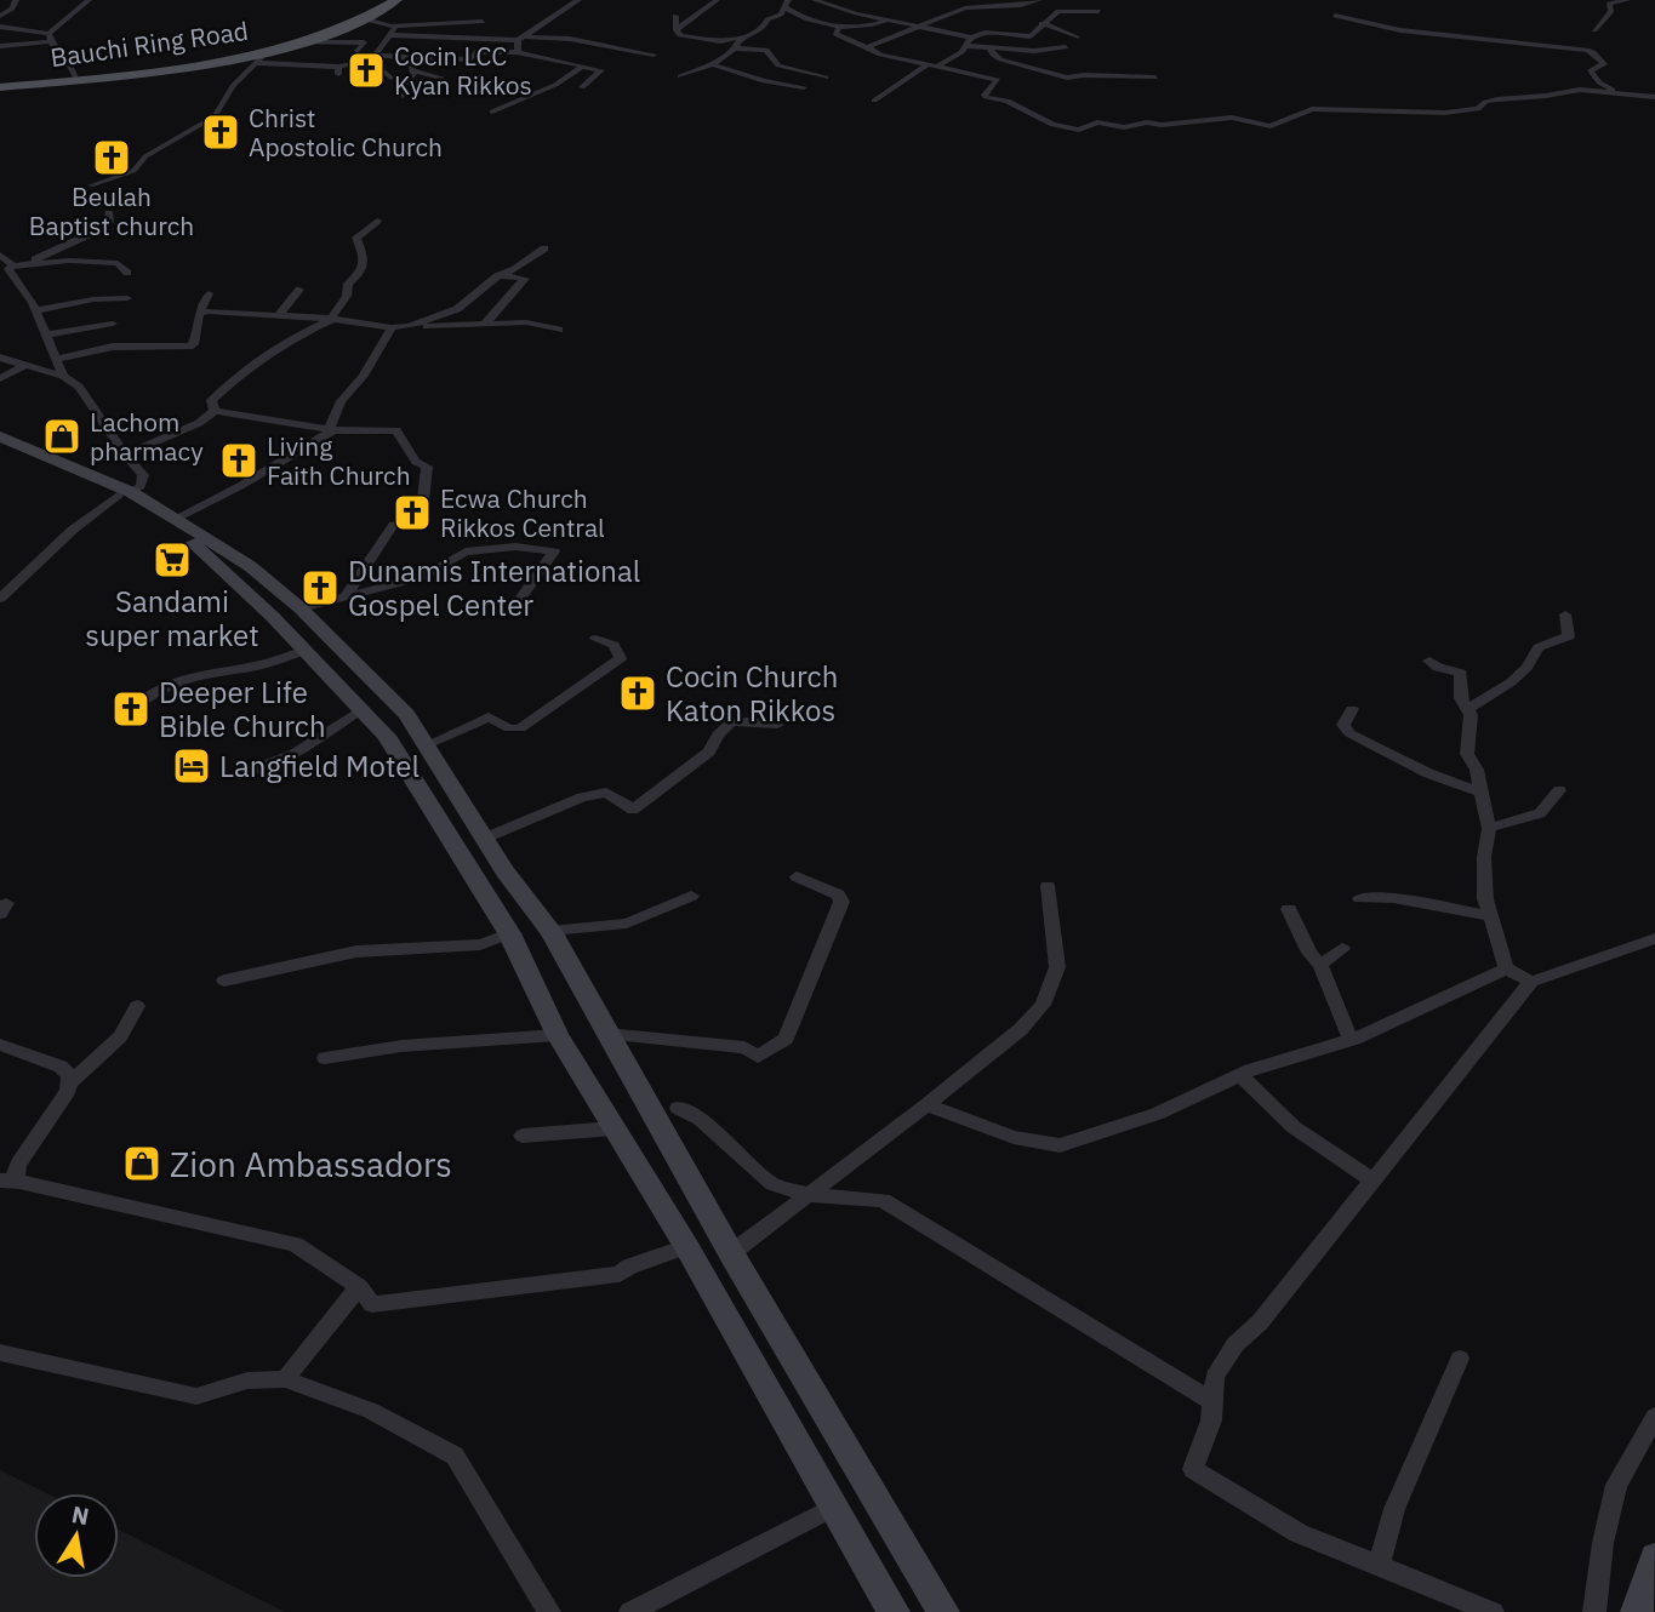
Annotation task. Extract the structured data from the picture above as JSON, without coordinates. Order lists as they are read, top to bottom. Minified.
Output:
{"streets":{"main road":["Bauchi Ring Road"]},"places":{"church":["Cocin LCC Kyan Rikkos","Christ Apostolic Church","Beulah Baptist church","Living Faith Church","Ecwa Church Rikkos Central","Dunamis International Gospel Center","Cocin Church Katon Rikkos","Deeper Life Bible Church"],"shop":["Lachom pharmacy","Zion Ambassadors"],"supermarket":["Sandami super market"],"hotel":["Langfield Motel"]},"north":"top"}
